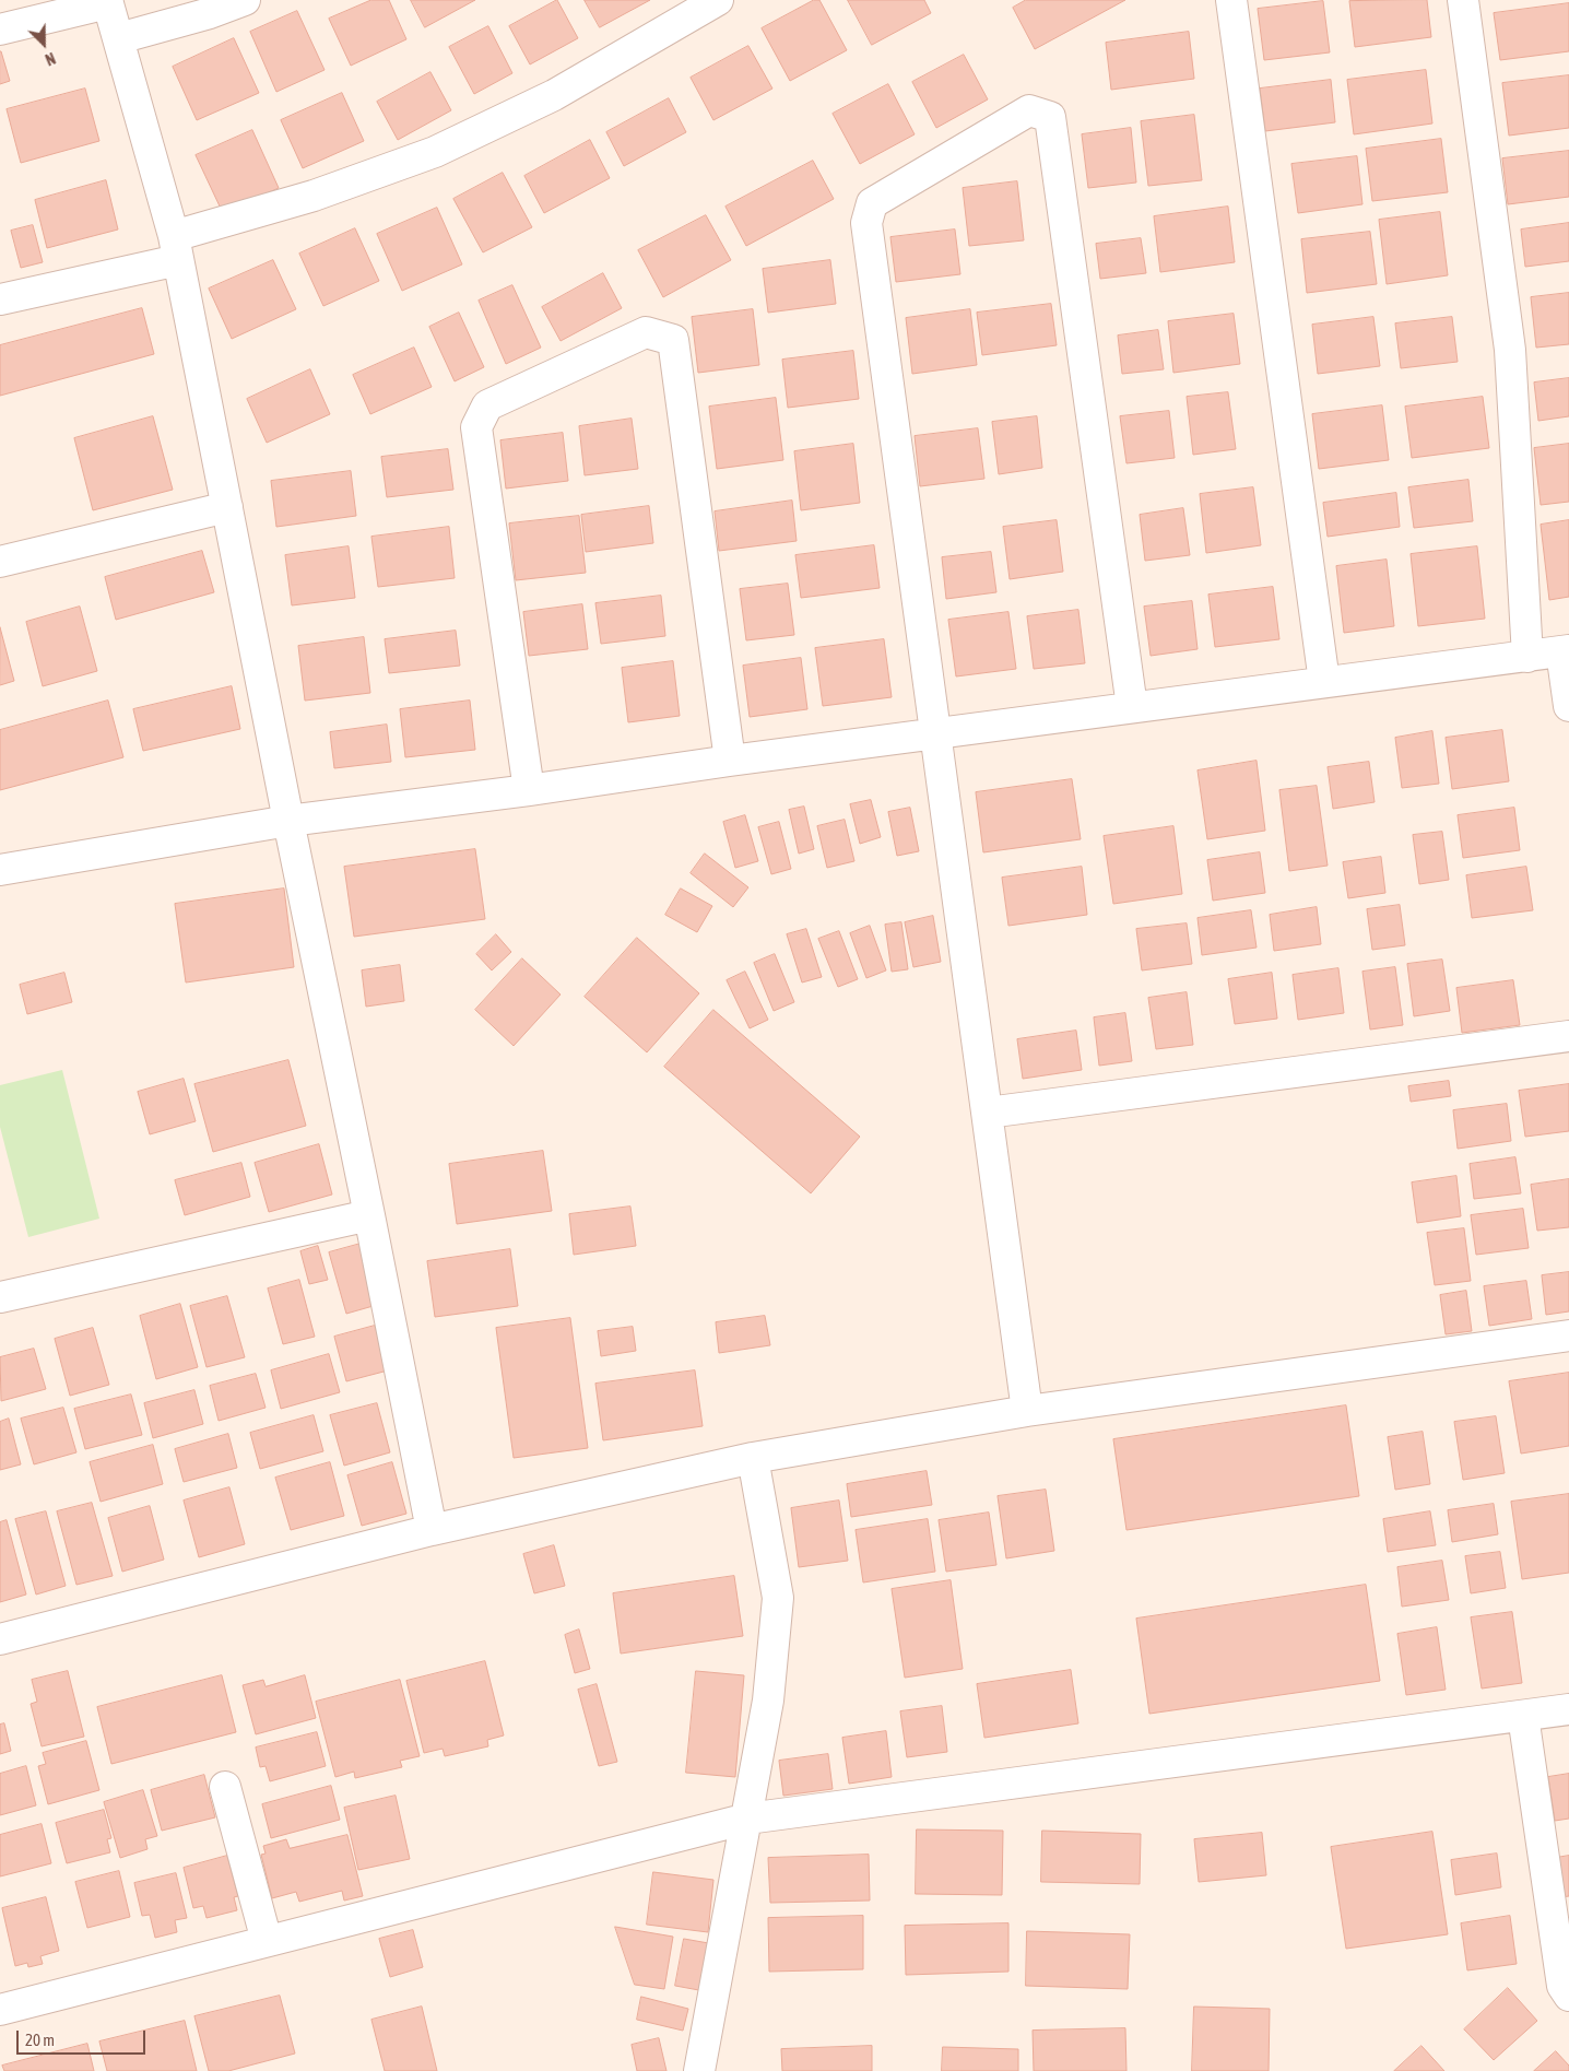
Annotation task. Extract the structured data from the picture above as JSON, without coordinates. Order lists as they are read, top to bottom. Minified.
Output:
{"scale_bar":"20 m","north":"bottom right"}
